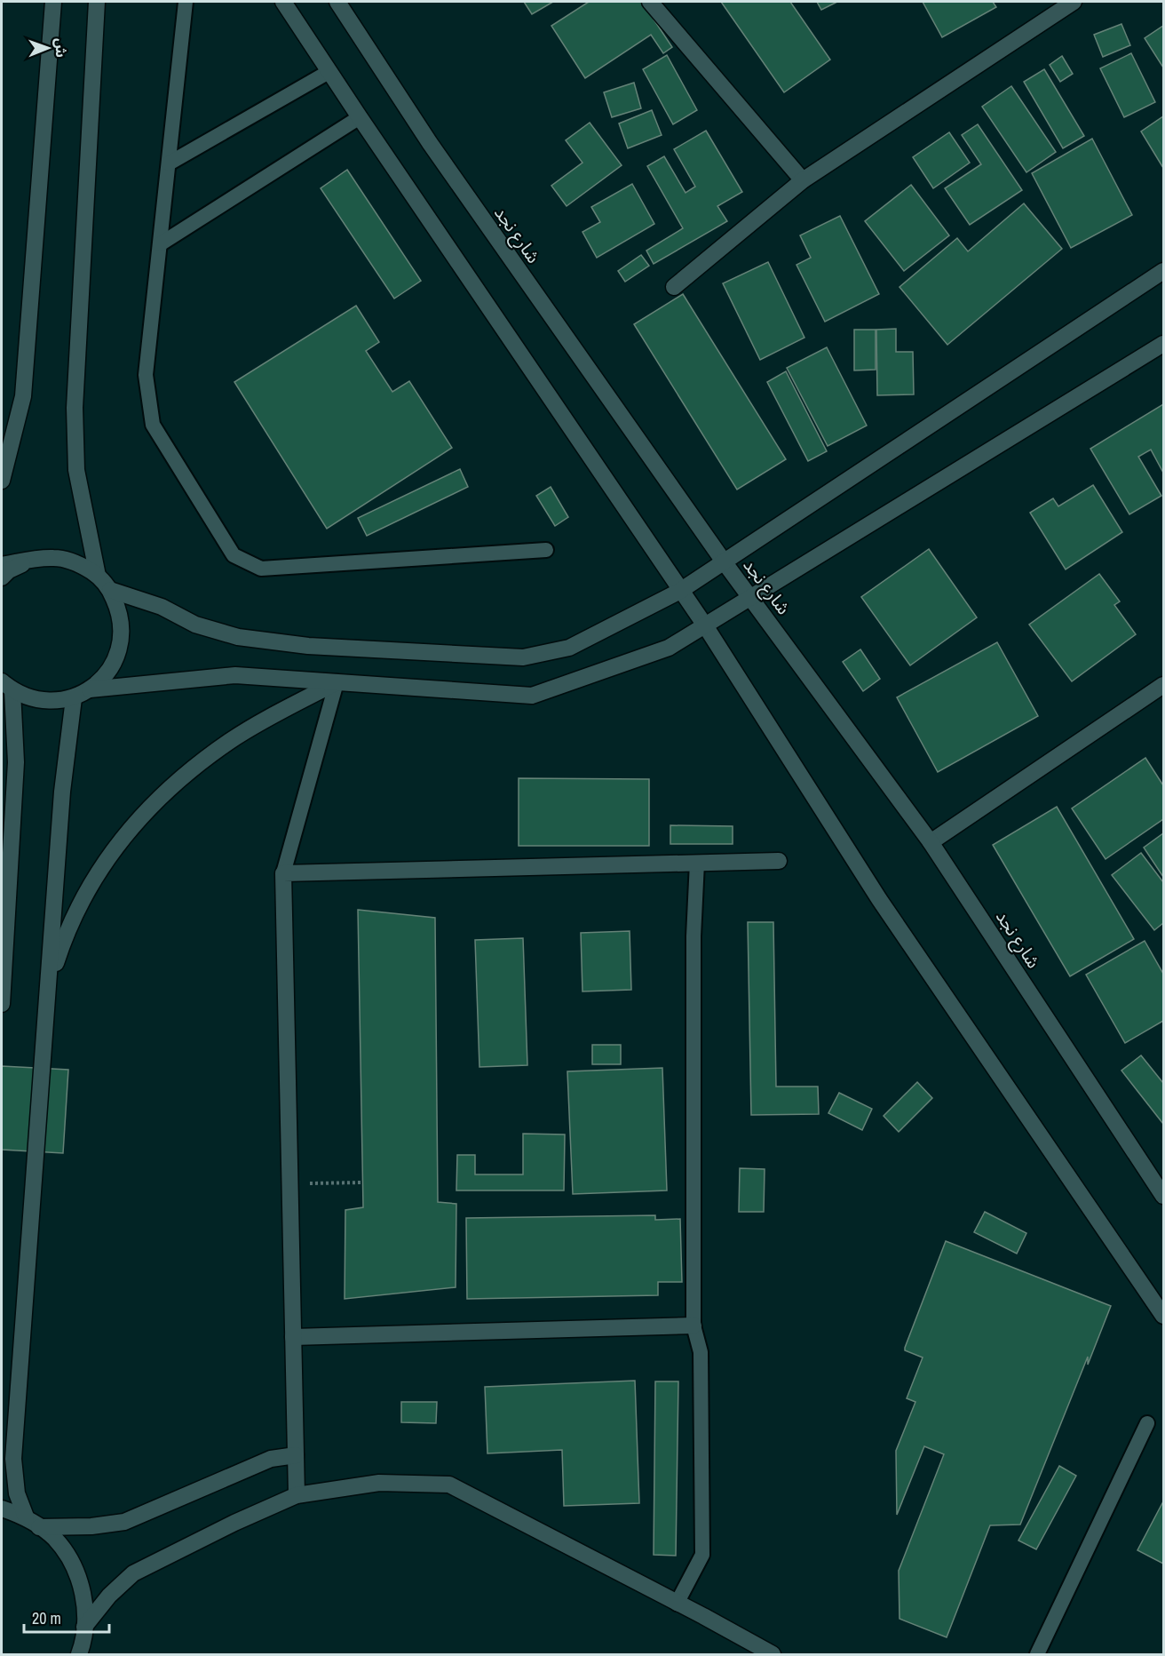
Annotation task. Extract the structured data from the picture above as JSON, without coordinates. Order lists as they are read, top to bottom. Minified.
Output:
{"streets":{"street":["شارع نجد"]},"scale_bar":"20 m","north":"right"}
